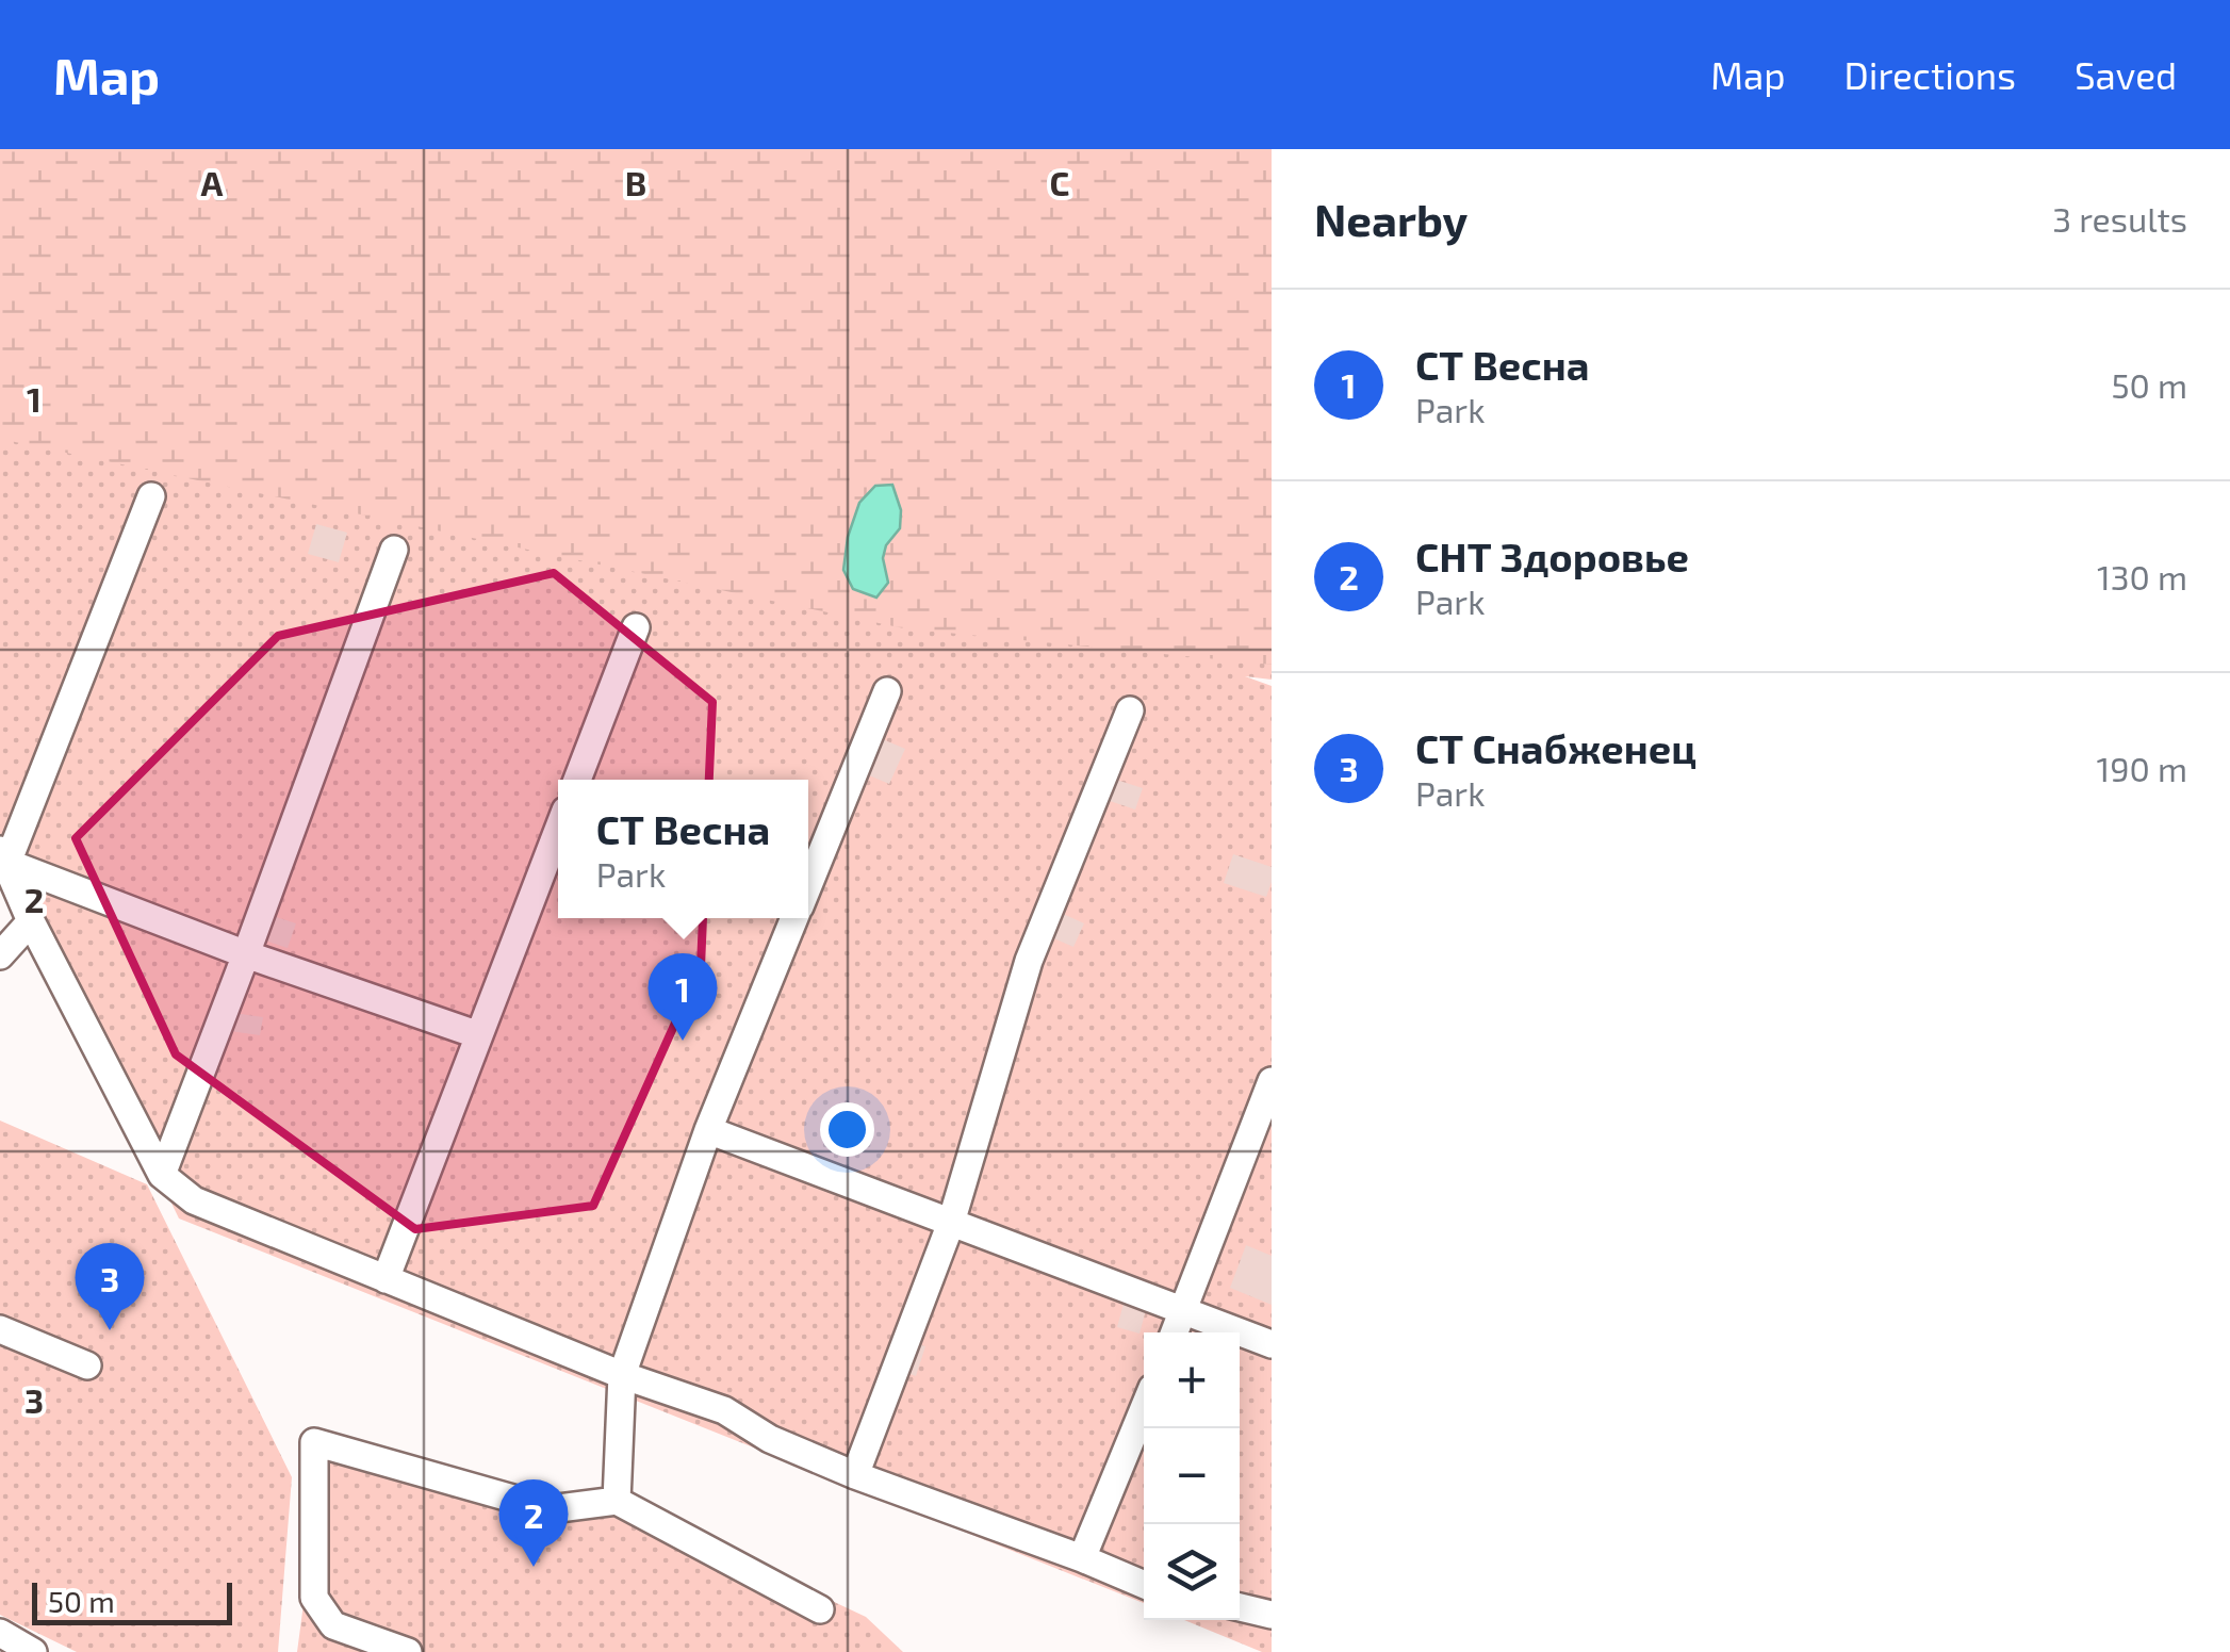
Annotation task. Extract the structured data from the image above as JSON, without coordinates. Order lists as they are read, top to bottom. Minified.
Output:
{"scale_bar":"50 m","page":{"header":"Map","nav":["Map","Directions","Saved"],"heading":["Nearby","3 results"],"list":[{"mark":"1","name":"СТ Весна","note":"Park","value":"50 m"},{"mark":"2","name":"СНТ Здоровье","note":"Park","value":"130 m"},{"mark":"3","name":"СТ Снабженец","note":"Park","value":"190 m"}],"popup":["СТ Весна","Park"],"pins":["1","3","2"],"map_buttons":["+","−"],"scale":"50 m"},"grid":{"columns":["A","B","C"],"rows":["1","2","3"]}}
